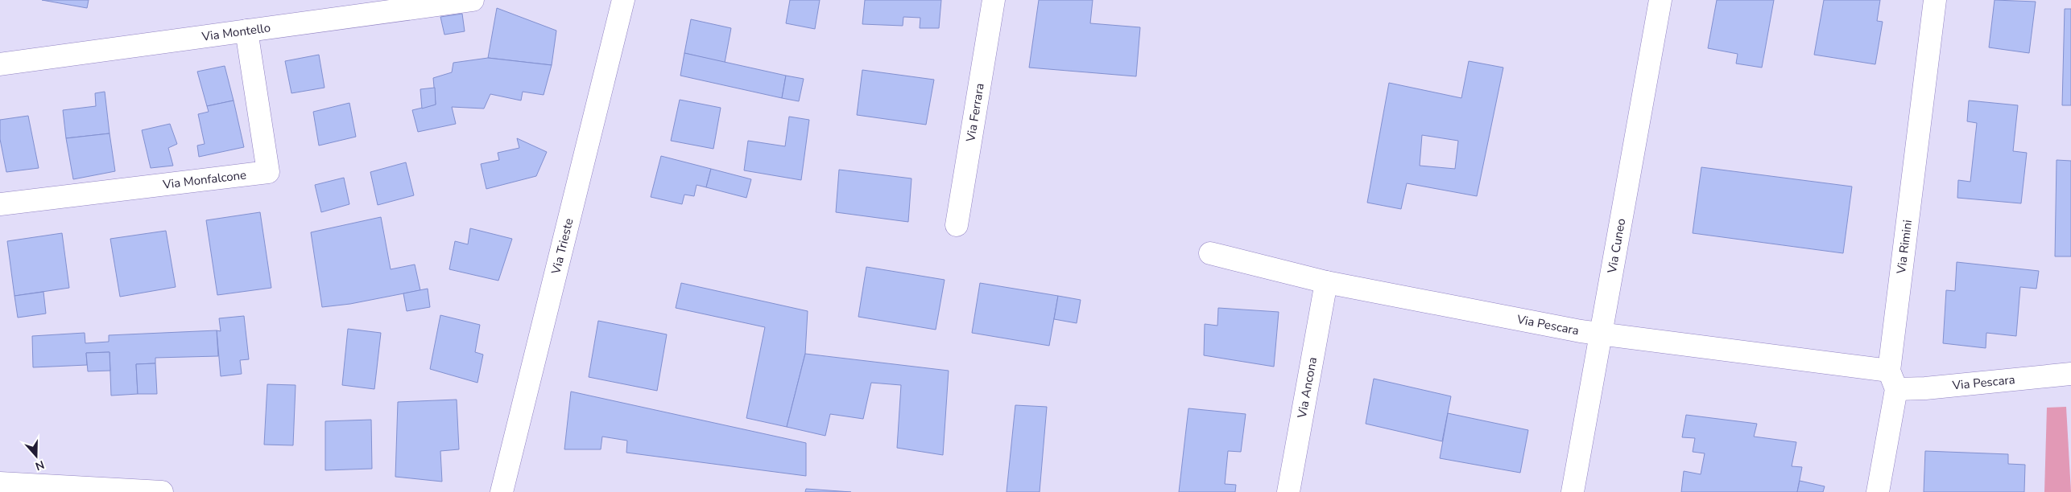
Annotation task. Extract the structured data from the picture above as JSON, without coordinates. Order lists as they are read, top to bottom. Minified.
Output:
{"streets":{"street":["Via Montello","Via Ferrara","Via Monfalcone","Via Trieste","Via Cuneo","Via Rimini","Via Pescara","Via Ancona"]},"crossings":[["Via Montello","Via Monfalcone"],["Via Cuneo","Via Pescara"],["Via Rimini","Via Pescara"],["Via Pescara","Via Ancona"]],"north":"bottom"}
